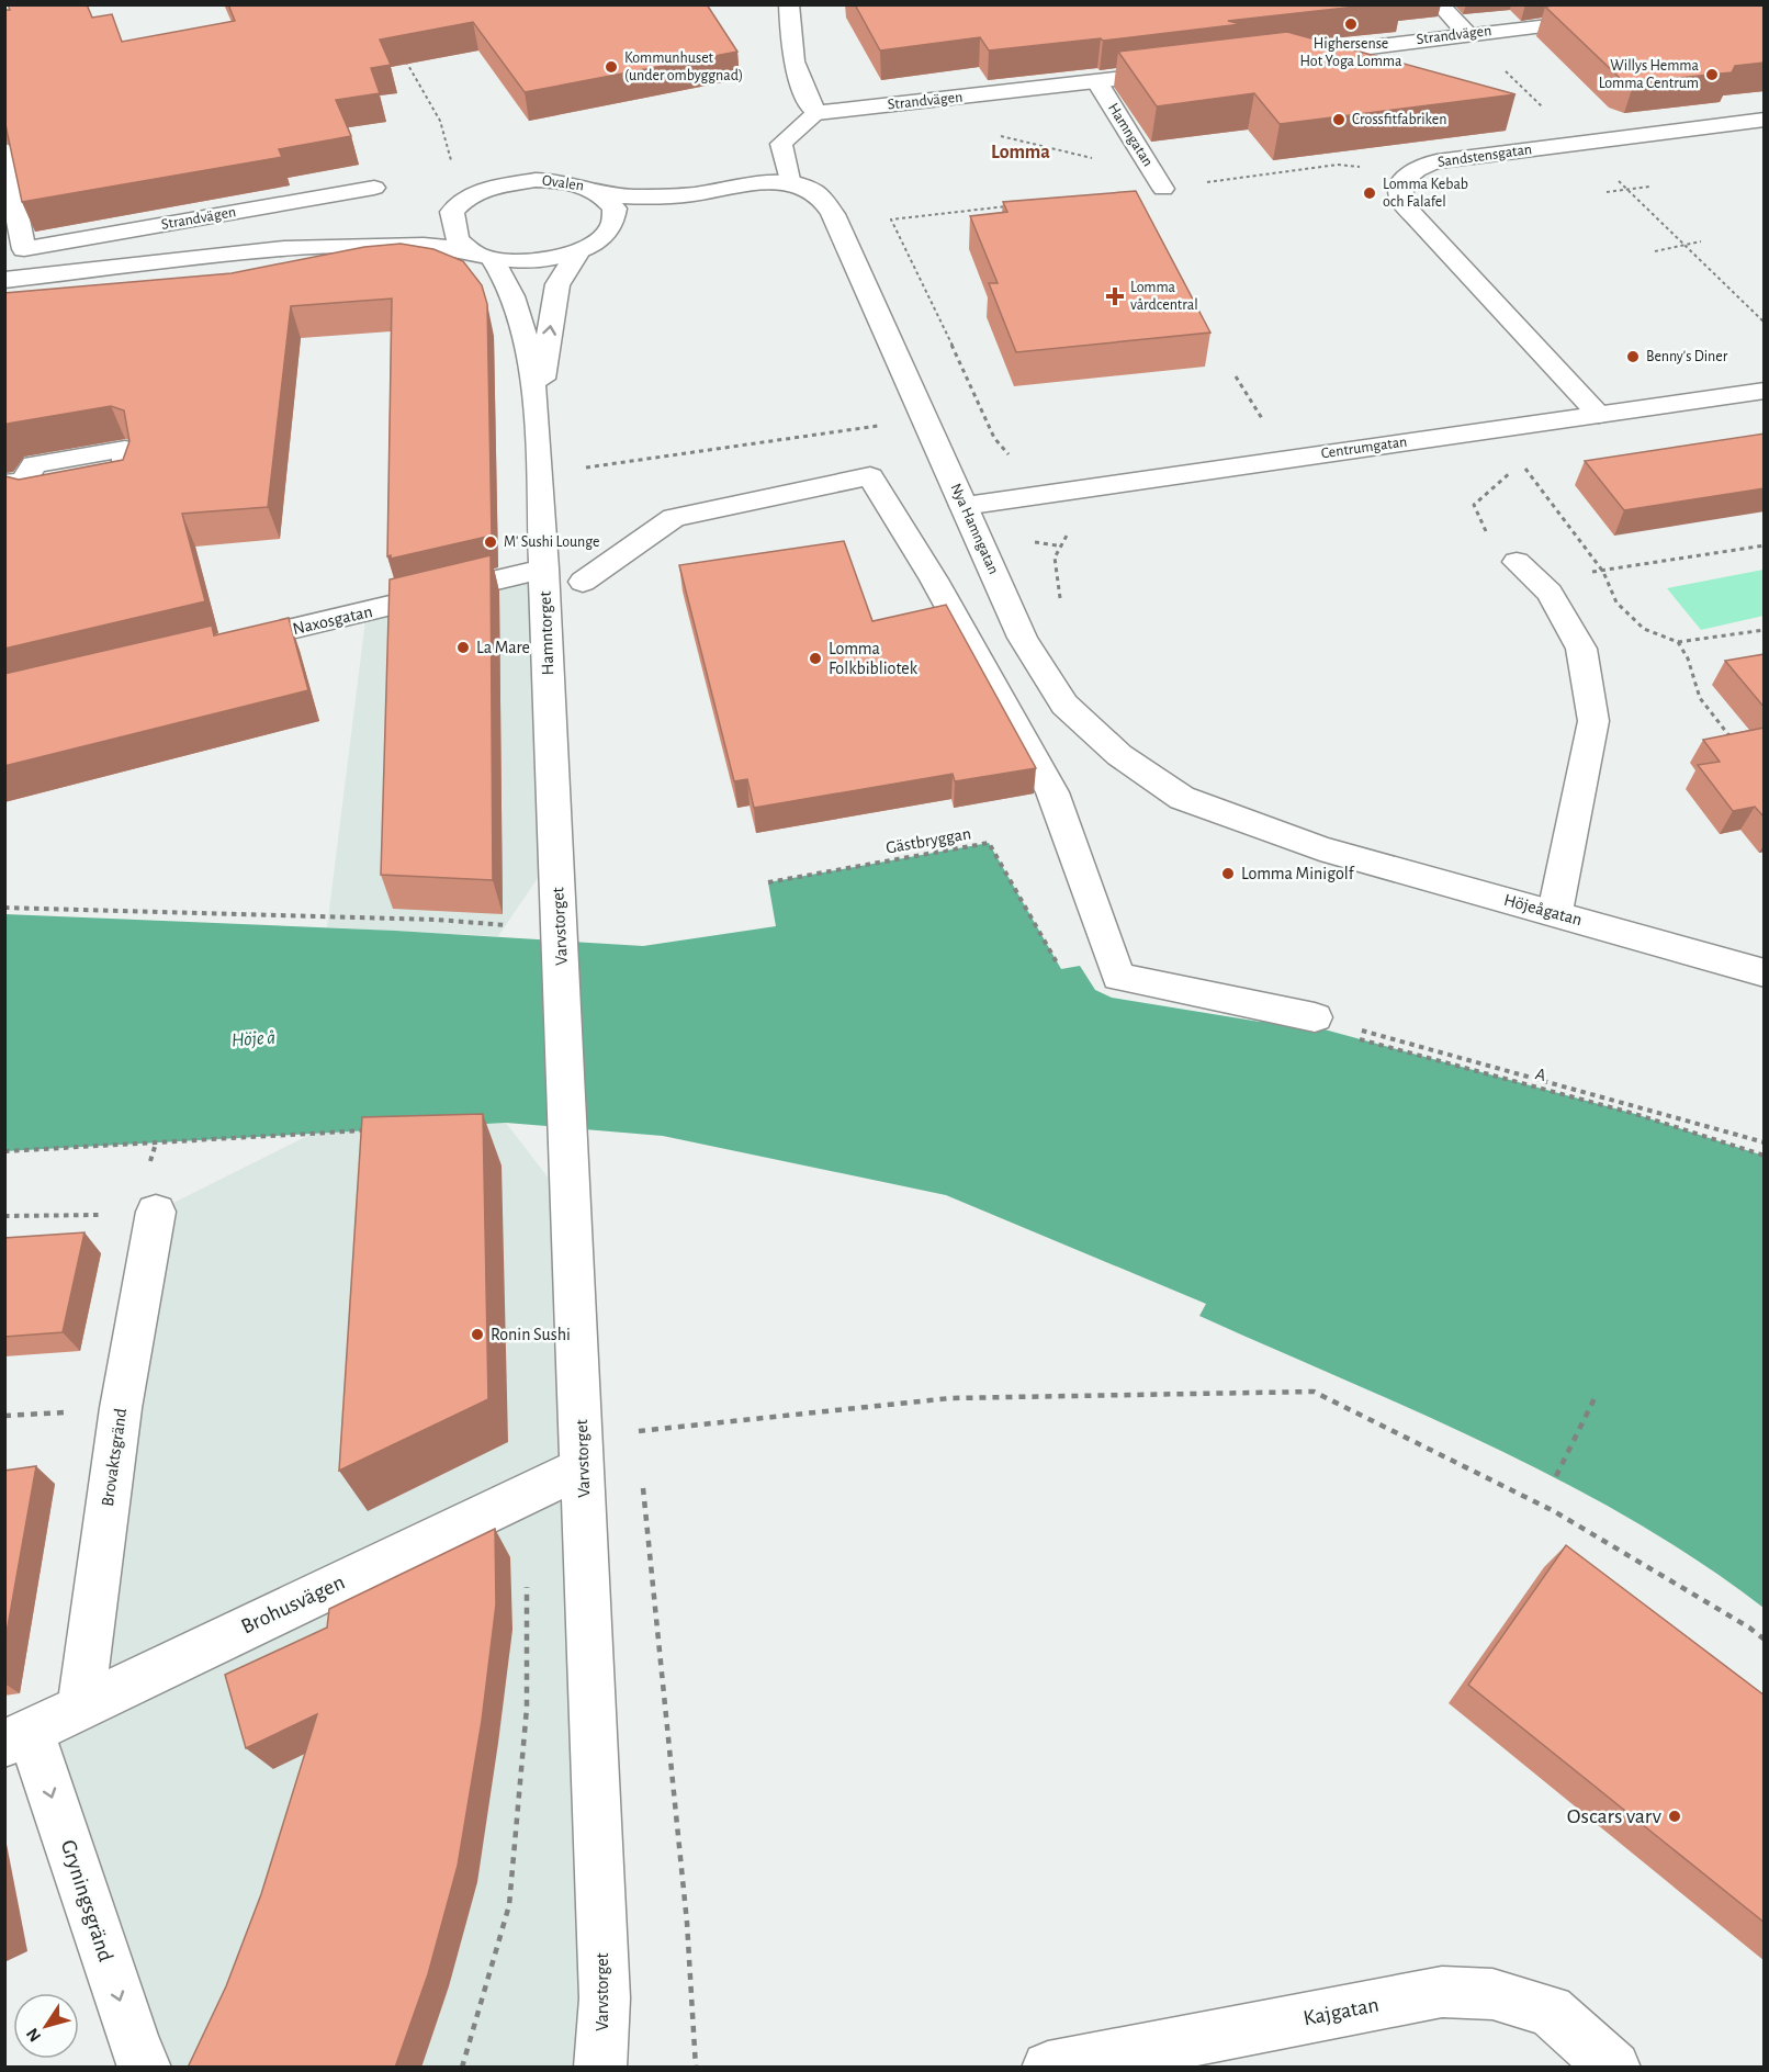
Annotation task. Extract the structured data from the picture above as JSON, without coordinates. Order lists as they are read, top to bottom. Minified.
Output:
{"streets":{"street":["Strandvägen","Hamngatan","Sandstensgatan","Ovalen","Centrumgatan","Nya Hamngatan","Naxosgatan","Hamntorget","Höjeågatan","Varvstorget","Brovaktsgränd","Brohusvägen","Gryningsgränd","Kajgatan"],"path":["Gästbryggan","A"]},"crossings":[["Strandvägen","Hamngatan"],["Ovalen","Nya Hamngatan"],["Centrumgatan","Nya Hamngatan"],["Nya Hamngatan","Höjeågatan"],["Naxosgatan","Hamntorget"],["Hamntorget","Varvstorget"],["Varvstorget","Brohusvägen"],["Brovaktsgränd","Brohusvägen"],["Brohusvägen","Gryningsgränd"]],"one_way":["Gryningsgränd"],"districts":["Lomma"],"water":["Höje å"],"places":{"other":["Highersense Hot Yoga Lomma","Kommunhuset (under ombyggnad)","Willys Hemma Lomma Centrum","Crossfitfabriken","Lomma Kebab och Falafel","Benny's Diner","M' Sushi Lounge","La Mare","Lomma Folkbibliotek","Lomma Minigolf","Ronin Sushi","Oscars varv"],"health":["Lomma vårdcentral"]},"north":"bottom left"}
